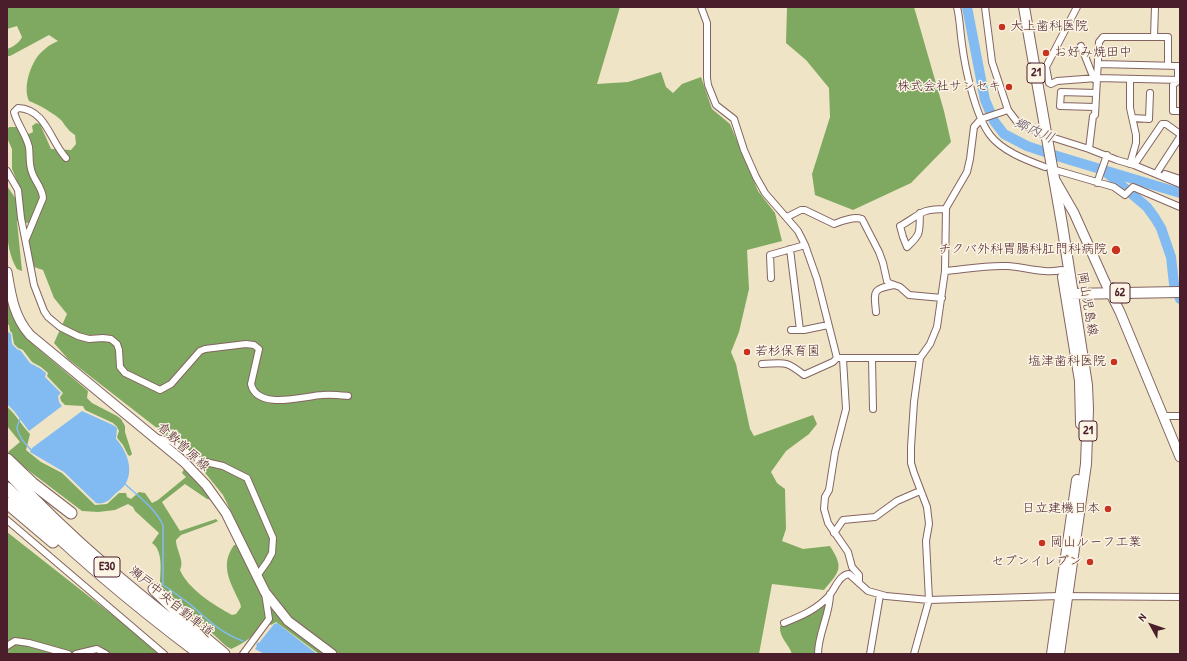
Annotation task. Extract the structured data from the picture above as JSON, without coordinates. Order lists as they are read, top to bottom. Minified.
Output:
{"streets":{"highway":["E30","瀬戸中央自動車道"],"main road":["21","62","岡山児島線"],"street":["倉敷曽原線"]},"crossings":[["62","岡山児島線"]],"water":["郷内川"],"places":["大上歯科医院","お好み焼田中","株式会社サンセキ","チクバ外科胃腸科肛門科病院","若杉保育園","塩津歯科医院","日立建機日本","岡山ルーフ工業","セブンイレブン"],"north":"top left"}
